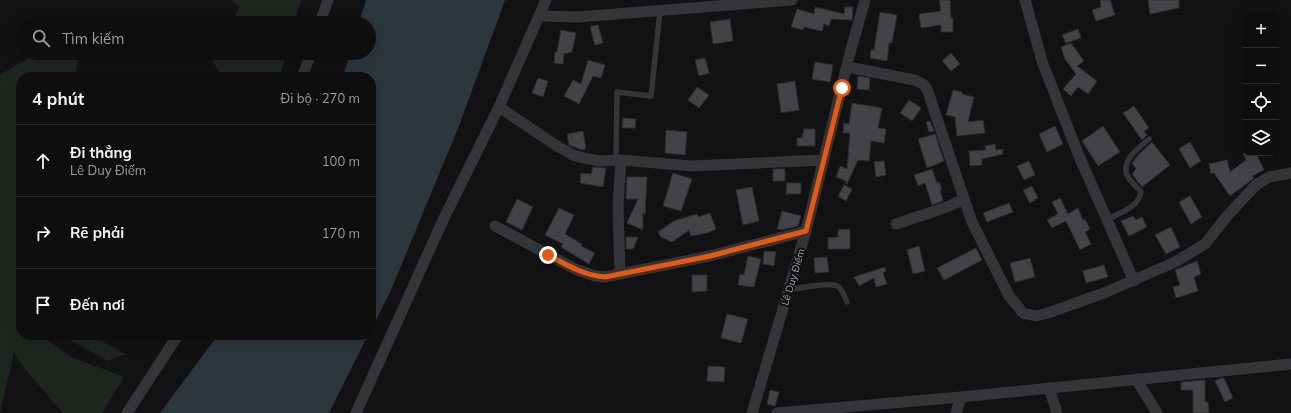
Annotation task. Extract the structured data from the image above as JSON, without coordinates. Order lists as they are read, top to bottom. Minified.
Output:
{"streets":{"street":["Lê Duy Điếm"]},"page":{"map_buttons":["+","−"],"search":"Tìm kiếm","heading":["4 phút","Đi bộ · 270 m"],"list":[["Đi thẳng","Lê Duy Điếm","100 m"],["Rẽ phải","170 m"],"Đến nơi"]}}
